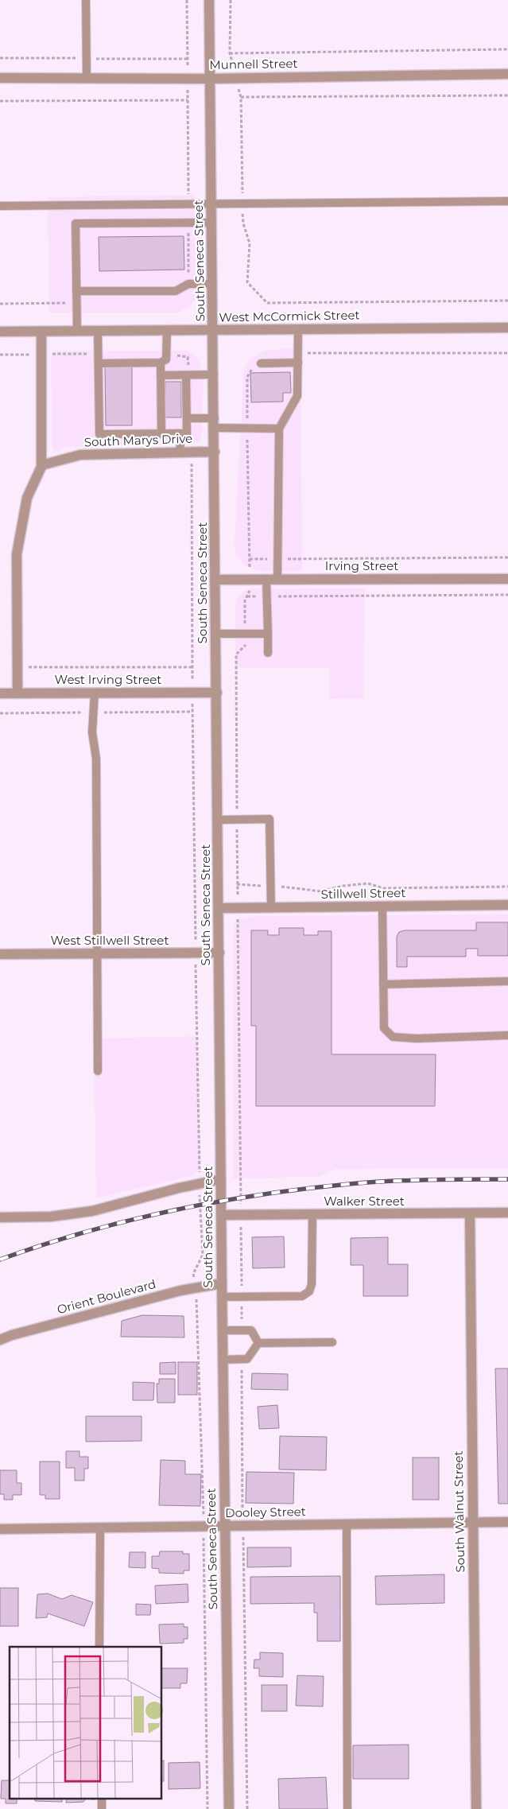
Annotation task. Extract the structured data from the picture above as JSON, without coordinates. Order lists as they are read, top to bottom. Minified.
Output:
{"streets":{"street":["Munnell Street","South Seneca Street","West McCormick Street","South Marys Drive","Irving Street","West Irving Street","Stillwell Street","West Stillwell Street","Walker Street","Orient Boulevard","South Walnut Street","Dooley Street"]},"crossings":[["Munnell Street","South Seneca Street"],["South Seneca Street","West McCormick Street"],["South Seneca Street","South Marys Drive"],["South Seneca Street","Irving Street"],["South Seneca Street","West Irving Street"],["South Seneca Street","Stillwell Street"],["South Seneca Street","West Stillwell Street"],["South Seneca Street","Walker Street"],["South Seneca Street","Orient Boulevard"],["South Seneca Street","Dooley Street"],["Walker Street","South Walnut Street"],["South Walnut Street","Dooley Street"]]}
